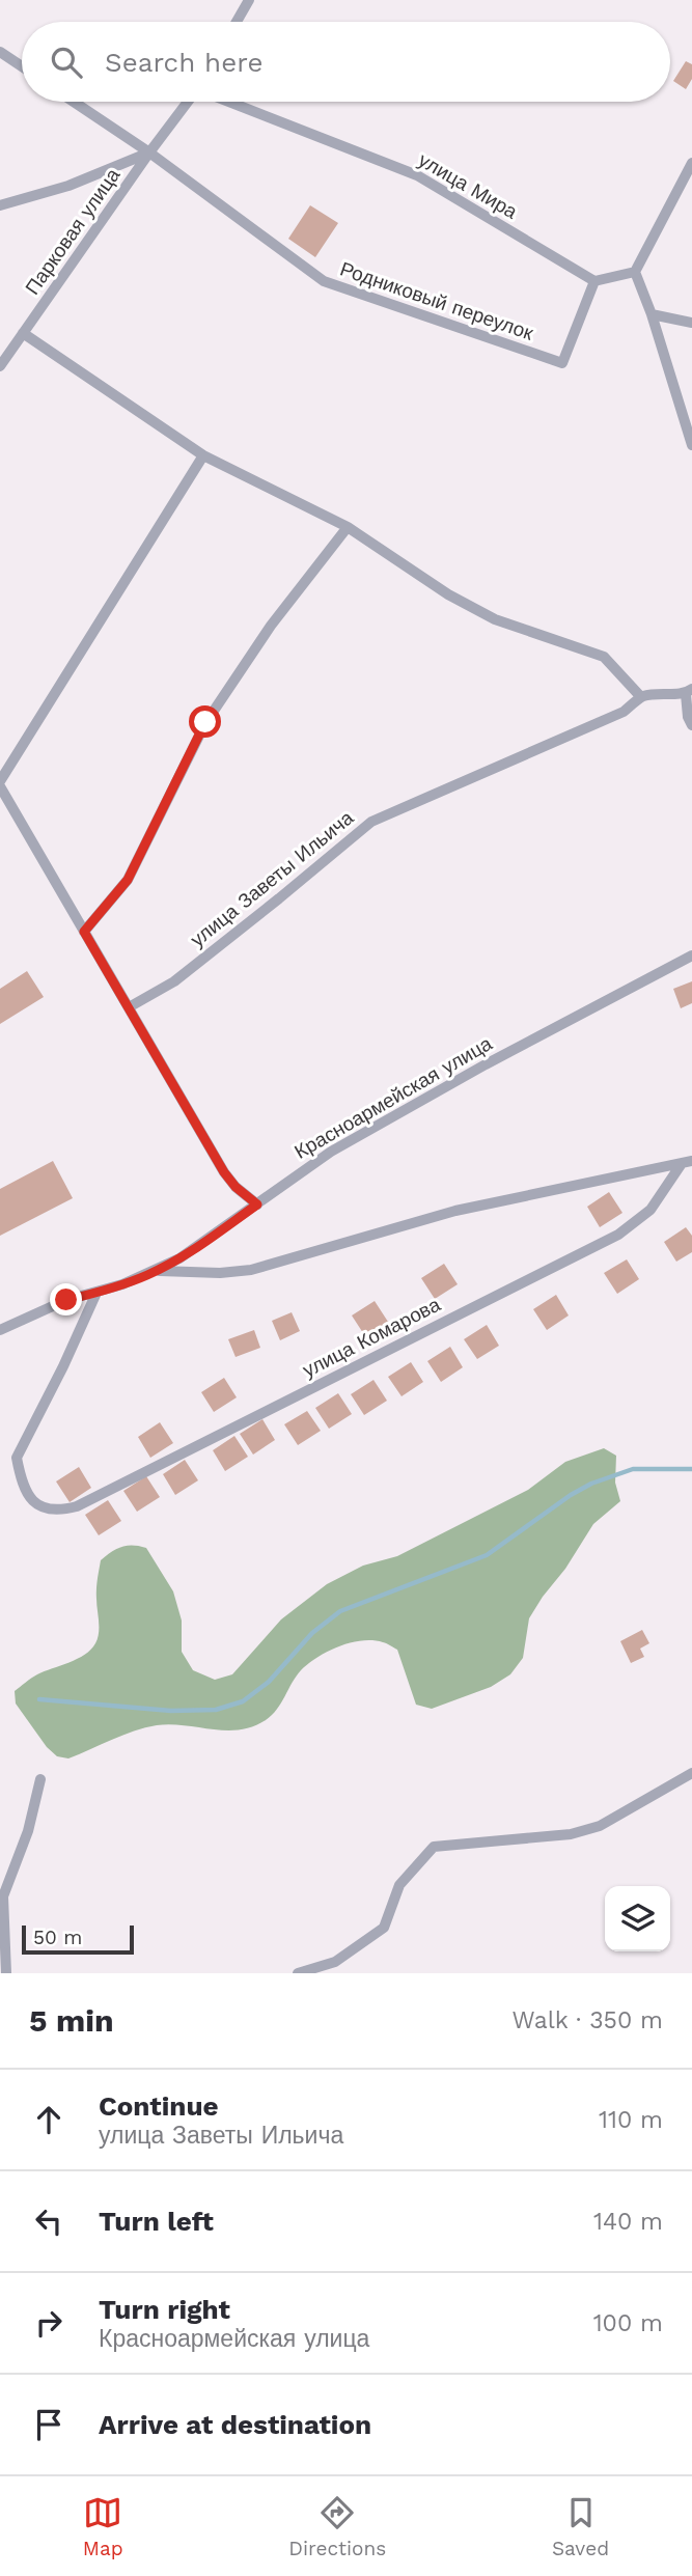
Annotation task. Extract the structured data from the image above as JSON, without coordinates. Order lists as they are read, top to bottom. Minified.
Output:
{"streets":{"street":["улица Мира","Парковая улица","Родниковый переулок","улица Заветы Ильича","Красноармейская улица","улица Комарова"]},"crossings":[["улица Мира","Родниковый переулок"],["Парковая улица","Родниковый переулок"],["Красноармейская улица","улица Комарова"]],"scale_bar":"50 m","page":{"search":"Search here","scale":"50 m","heading":["5 min","Walk · 350 m"],"list":[["Continue","улица Заветы Ильича","110 m"],["Turn left","140 m"],["Turn right","Красноармейская улица","100 m"],"Arrive at destination"],"nav":["Map","Directions","Saved"]}}
